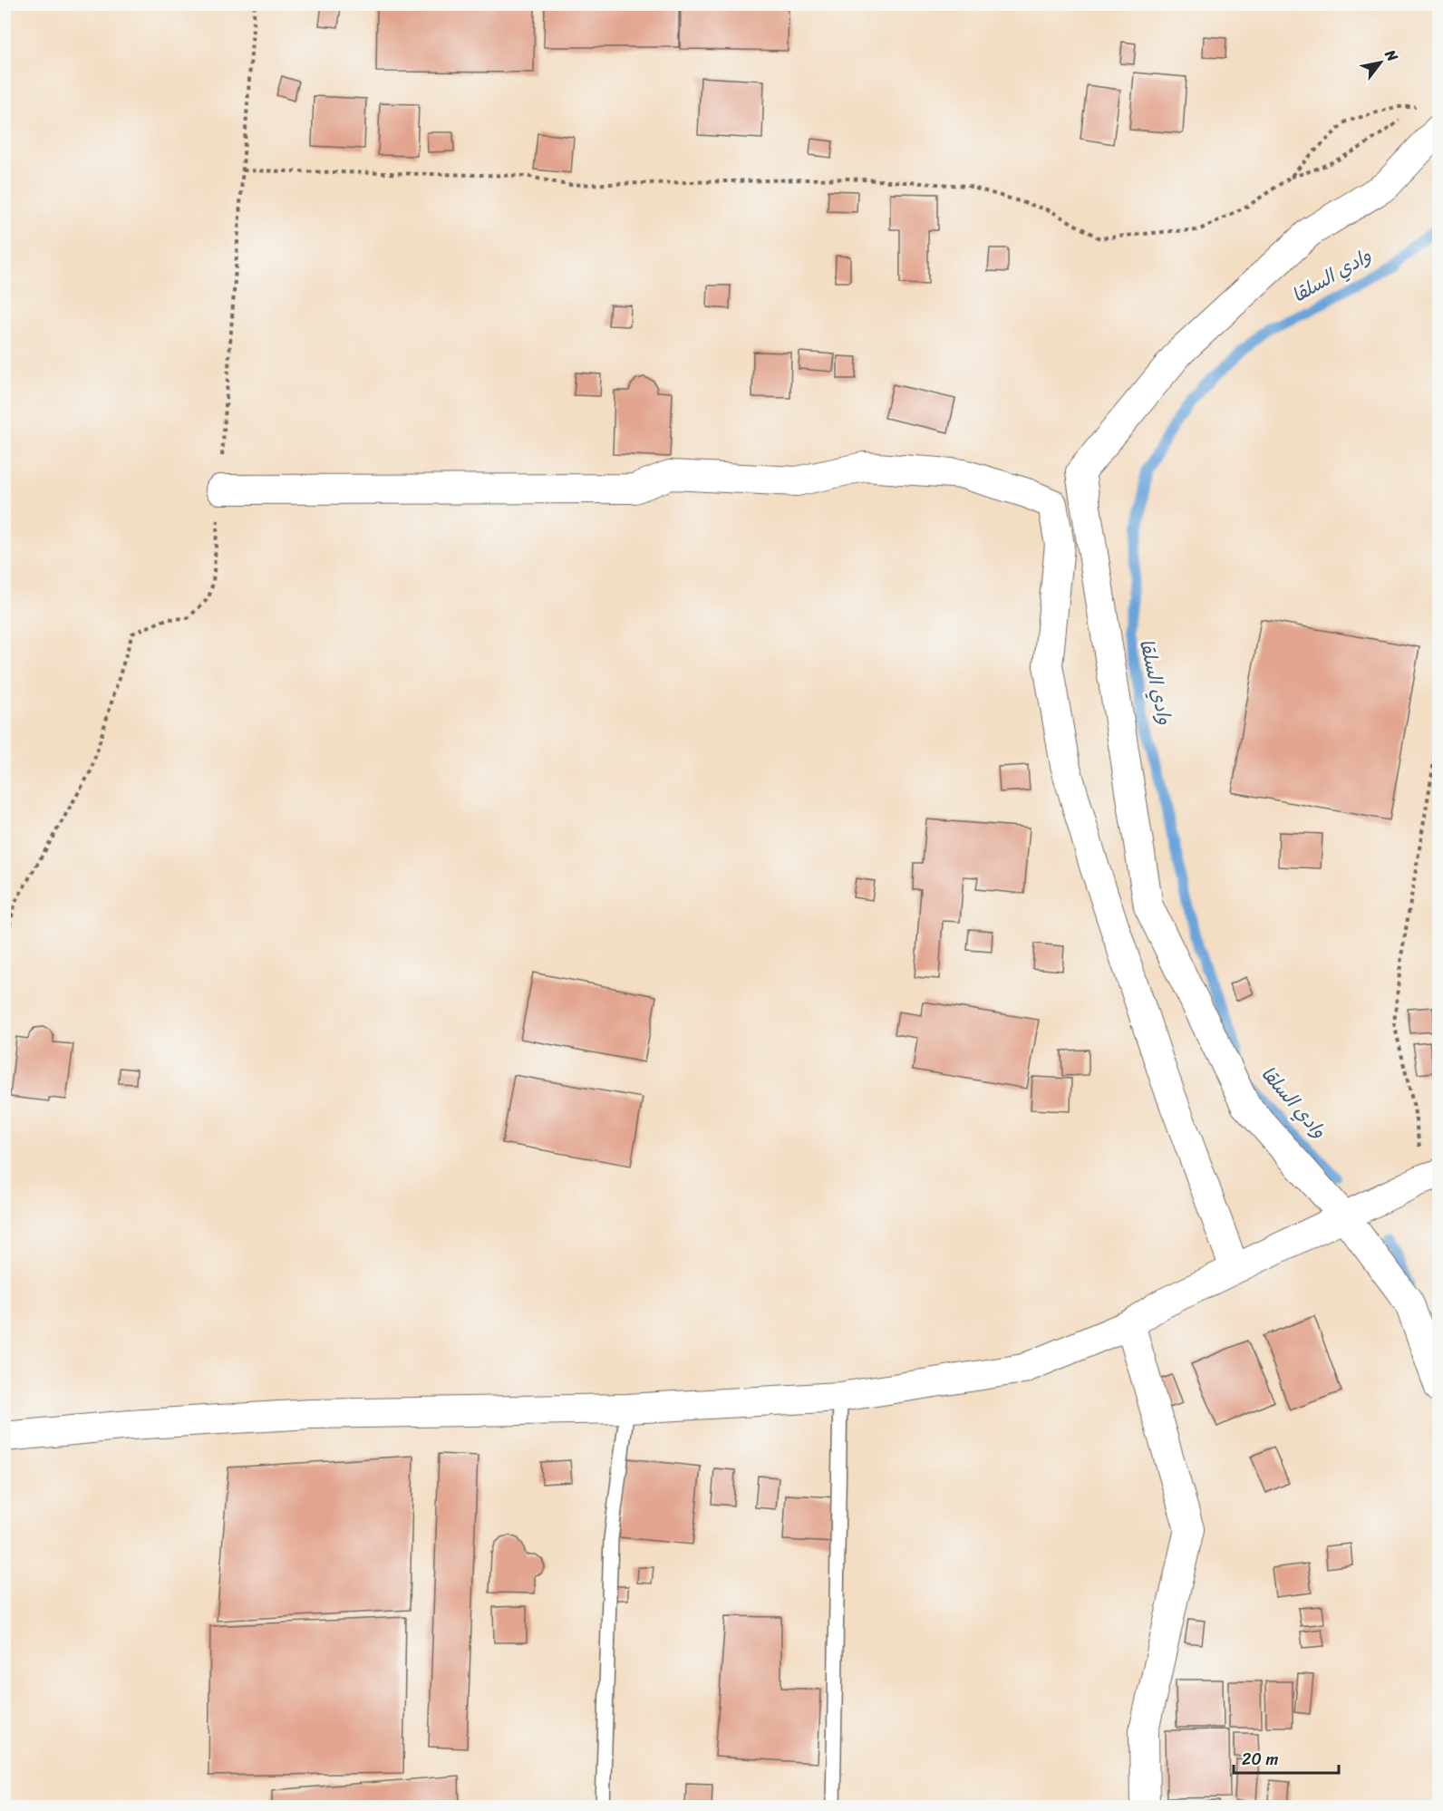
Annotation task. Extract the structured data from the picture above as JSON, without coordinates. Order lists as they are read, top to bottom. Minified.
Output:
{"water":["وادي السلقا"],"scale_bar":"20 m","north":"top right"}
